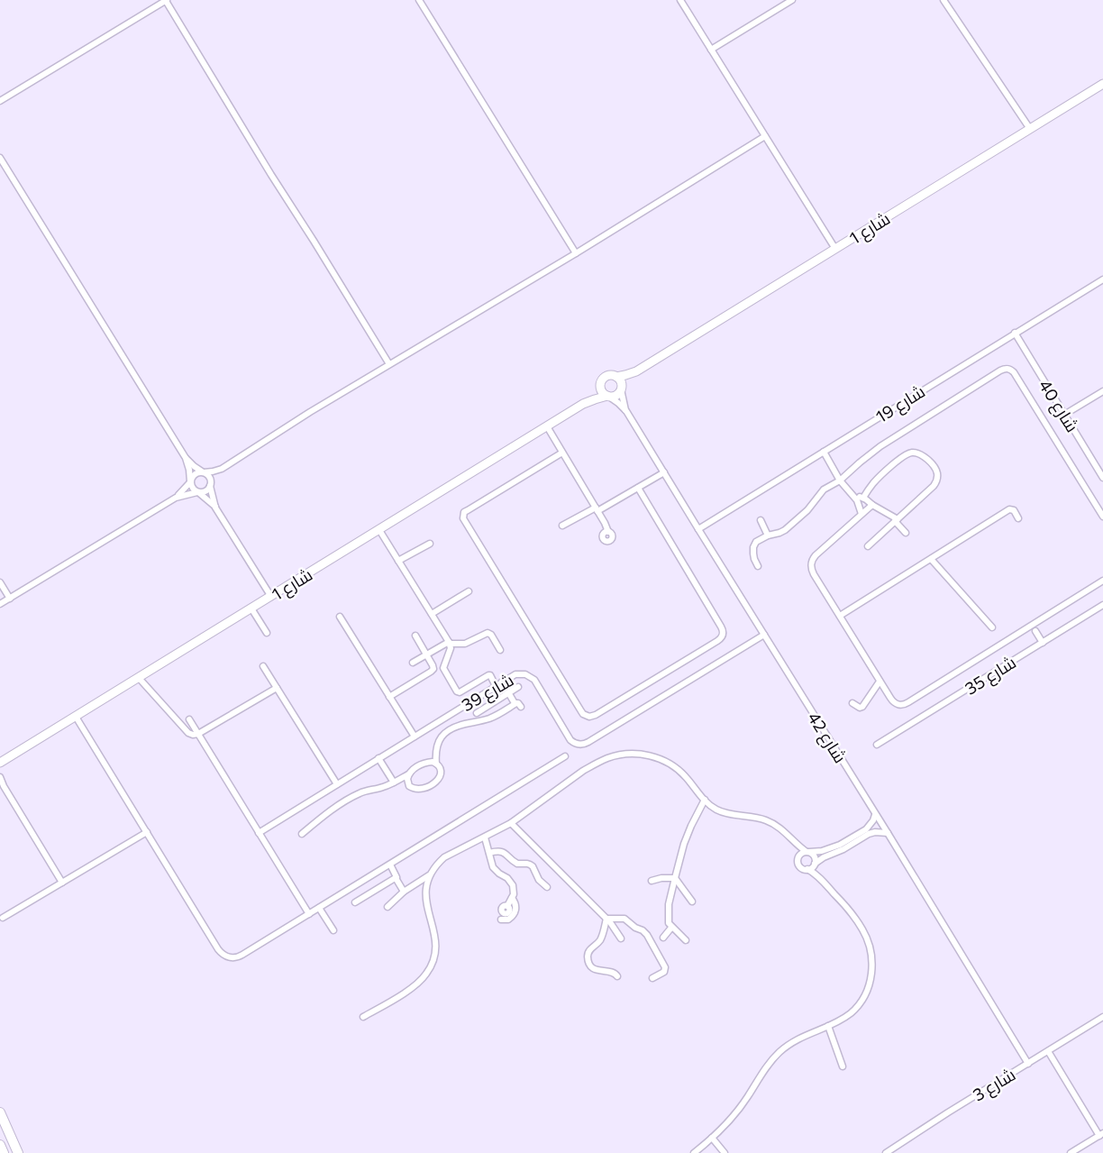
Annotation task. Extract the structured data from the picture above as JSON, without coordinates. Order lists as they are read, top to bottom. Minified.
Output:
{"streets":{"street":["شارع 1","شارع 19","شارع 40","شارع 35","شارع 39","شارع 42","شارع 3"]},"crossings":[["شارع 1","شارع 42"],["شارع 19","شارع 40"],["شارع 19","شارع 42"],["شارع 39","شارع 42"],["شارع 42","شارع 3"]]}
